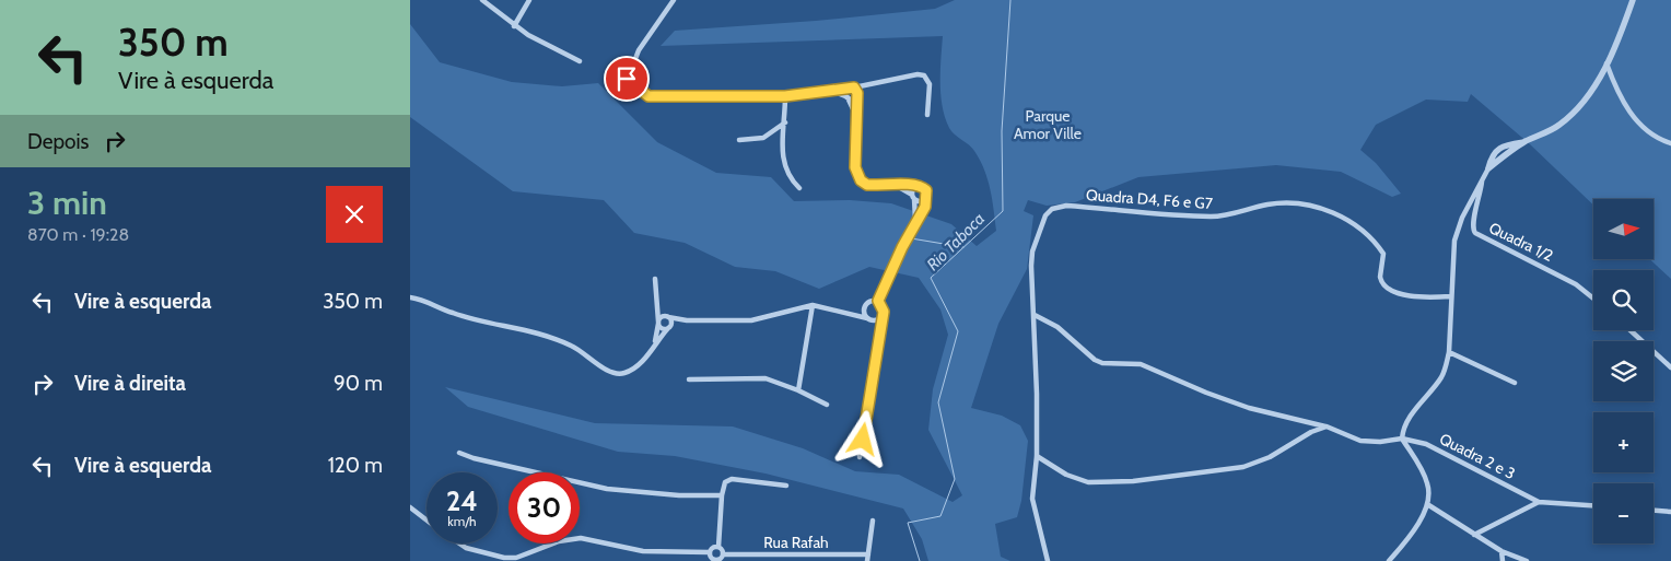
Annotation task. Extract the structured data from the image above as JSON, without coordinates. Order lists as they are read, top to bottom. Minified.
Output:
{"streets":{"street":["Quadra D4, F6 e G7","Quadra 1/2","Quadra 2 e 3","Rua Rafah"]},"water":["Rio Taboca"],"parks":["Parque Amor Ville"],"north":"right","page":{"turn":["350 m","Vire à esquerda"],"then":"Depois","heading":["3 min","870 m · 19:28"],"map_buttons":["+","−"],"list":[{"name":"Vire à esquerda","value":"350 m"},{"name":"Vire à direita","value":"90 m"},{"name":"Vire à esquerda","value":"120 m"}],"speed":"24 km/h","limit":"30"}}
